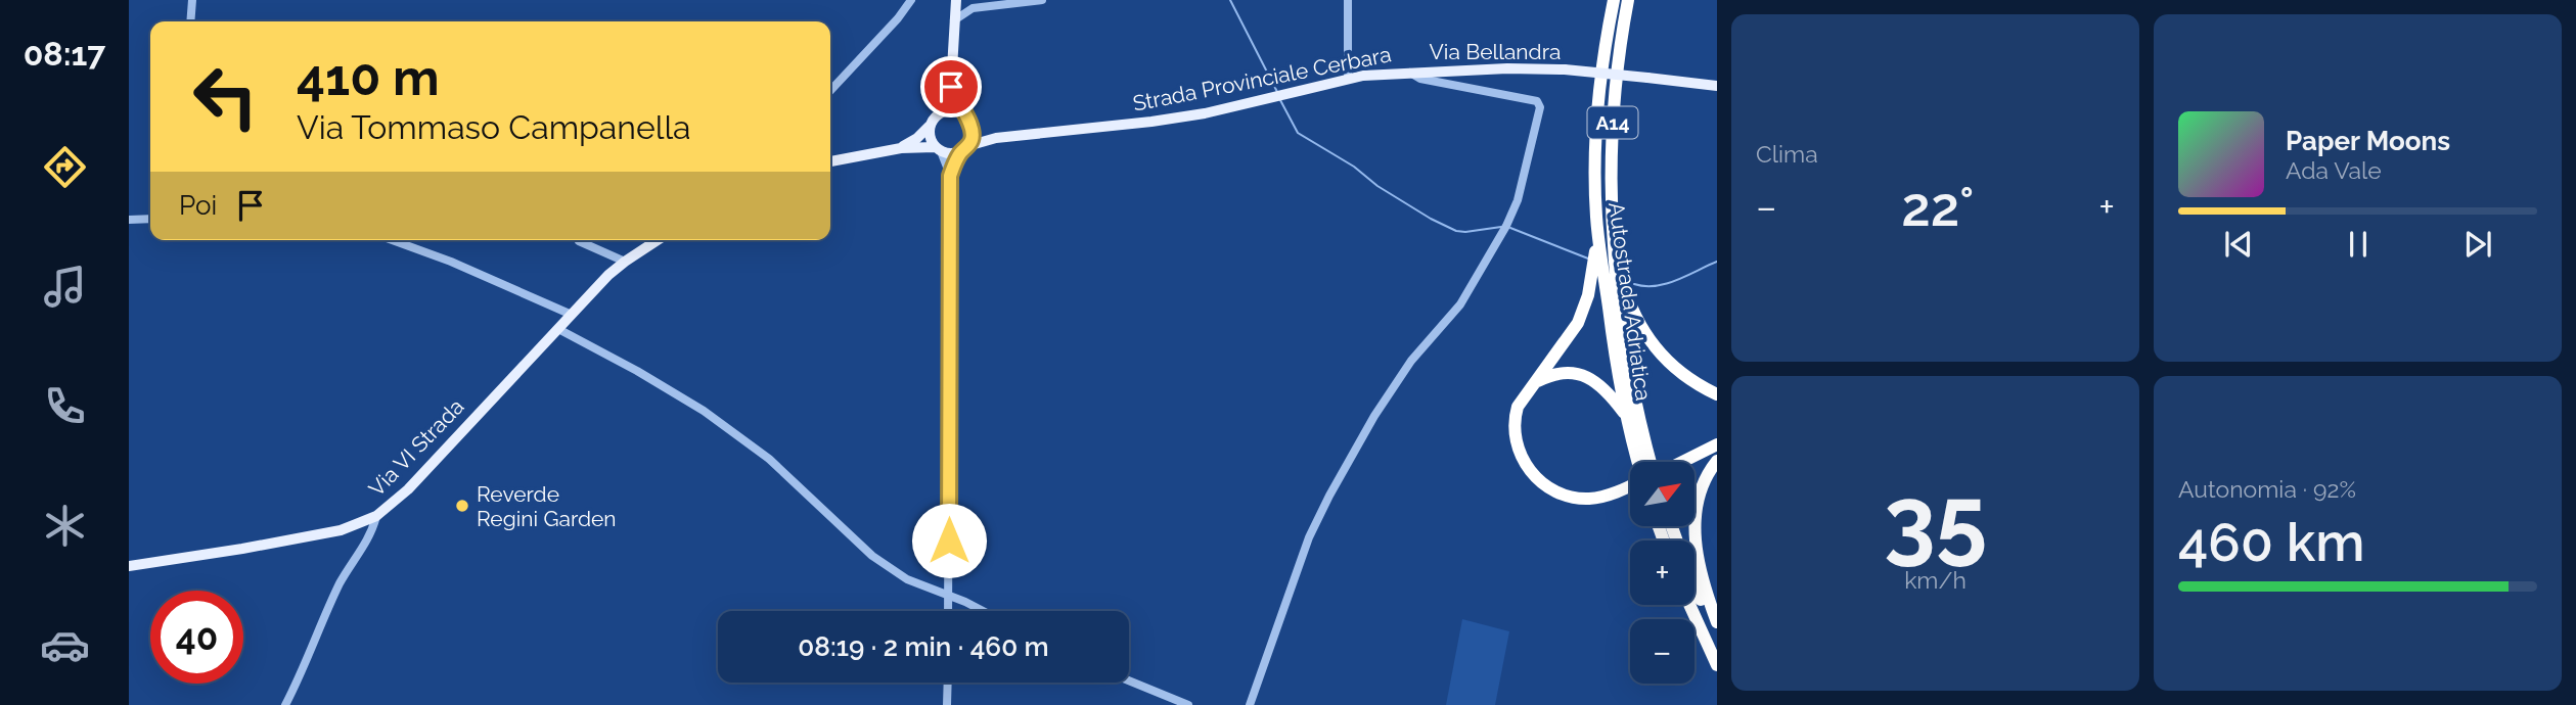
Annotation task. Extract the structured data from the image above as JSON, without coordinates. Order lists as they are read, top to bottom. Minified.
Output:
{"streets":{"highway":["A14","Autostrada Adriatica"],"main road":["Via Bellandra","Strada Provinciale Cerbara","Via VI Strada"]},"crossings":[["Via Bellandra","Strada Provinciale Cerbara"],["A14","Autostrada Adriatica"]],"places":["Reverde Regini Garden"],"north":"top right","page":{"tabs":"08:17","tile":["Clima",["35","km/h"],["Autonomia · 92%","460 km"]],"turn":["410 m","Via Tommaso Campanella"],"song":["Paper Moons","Ada Vale"],"then":"Poi","heat":["−","22°","+"],"map_buttons":["+","−"],"limit":"40","trip":"08:19 · 2 min · 460 m"}}
